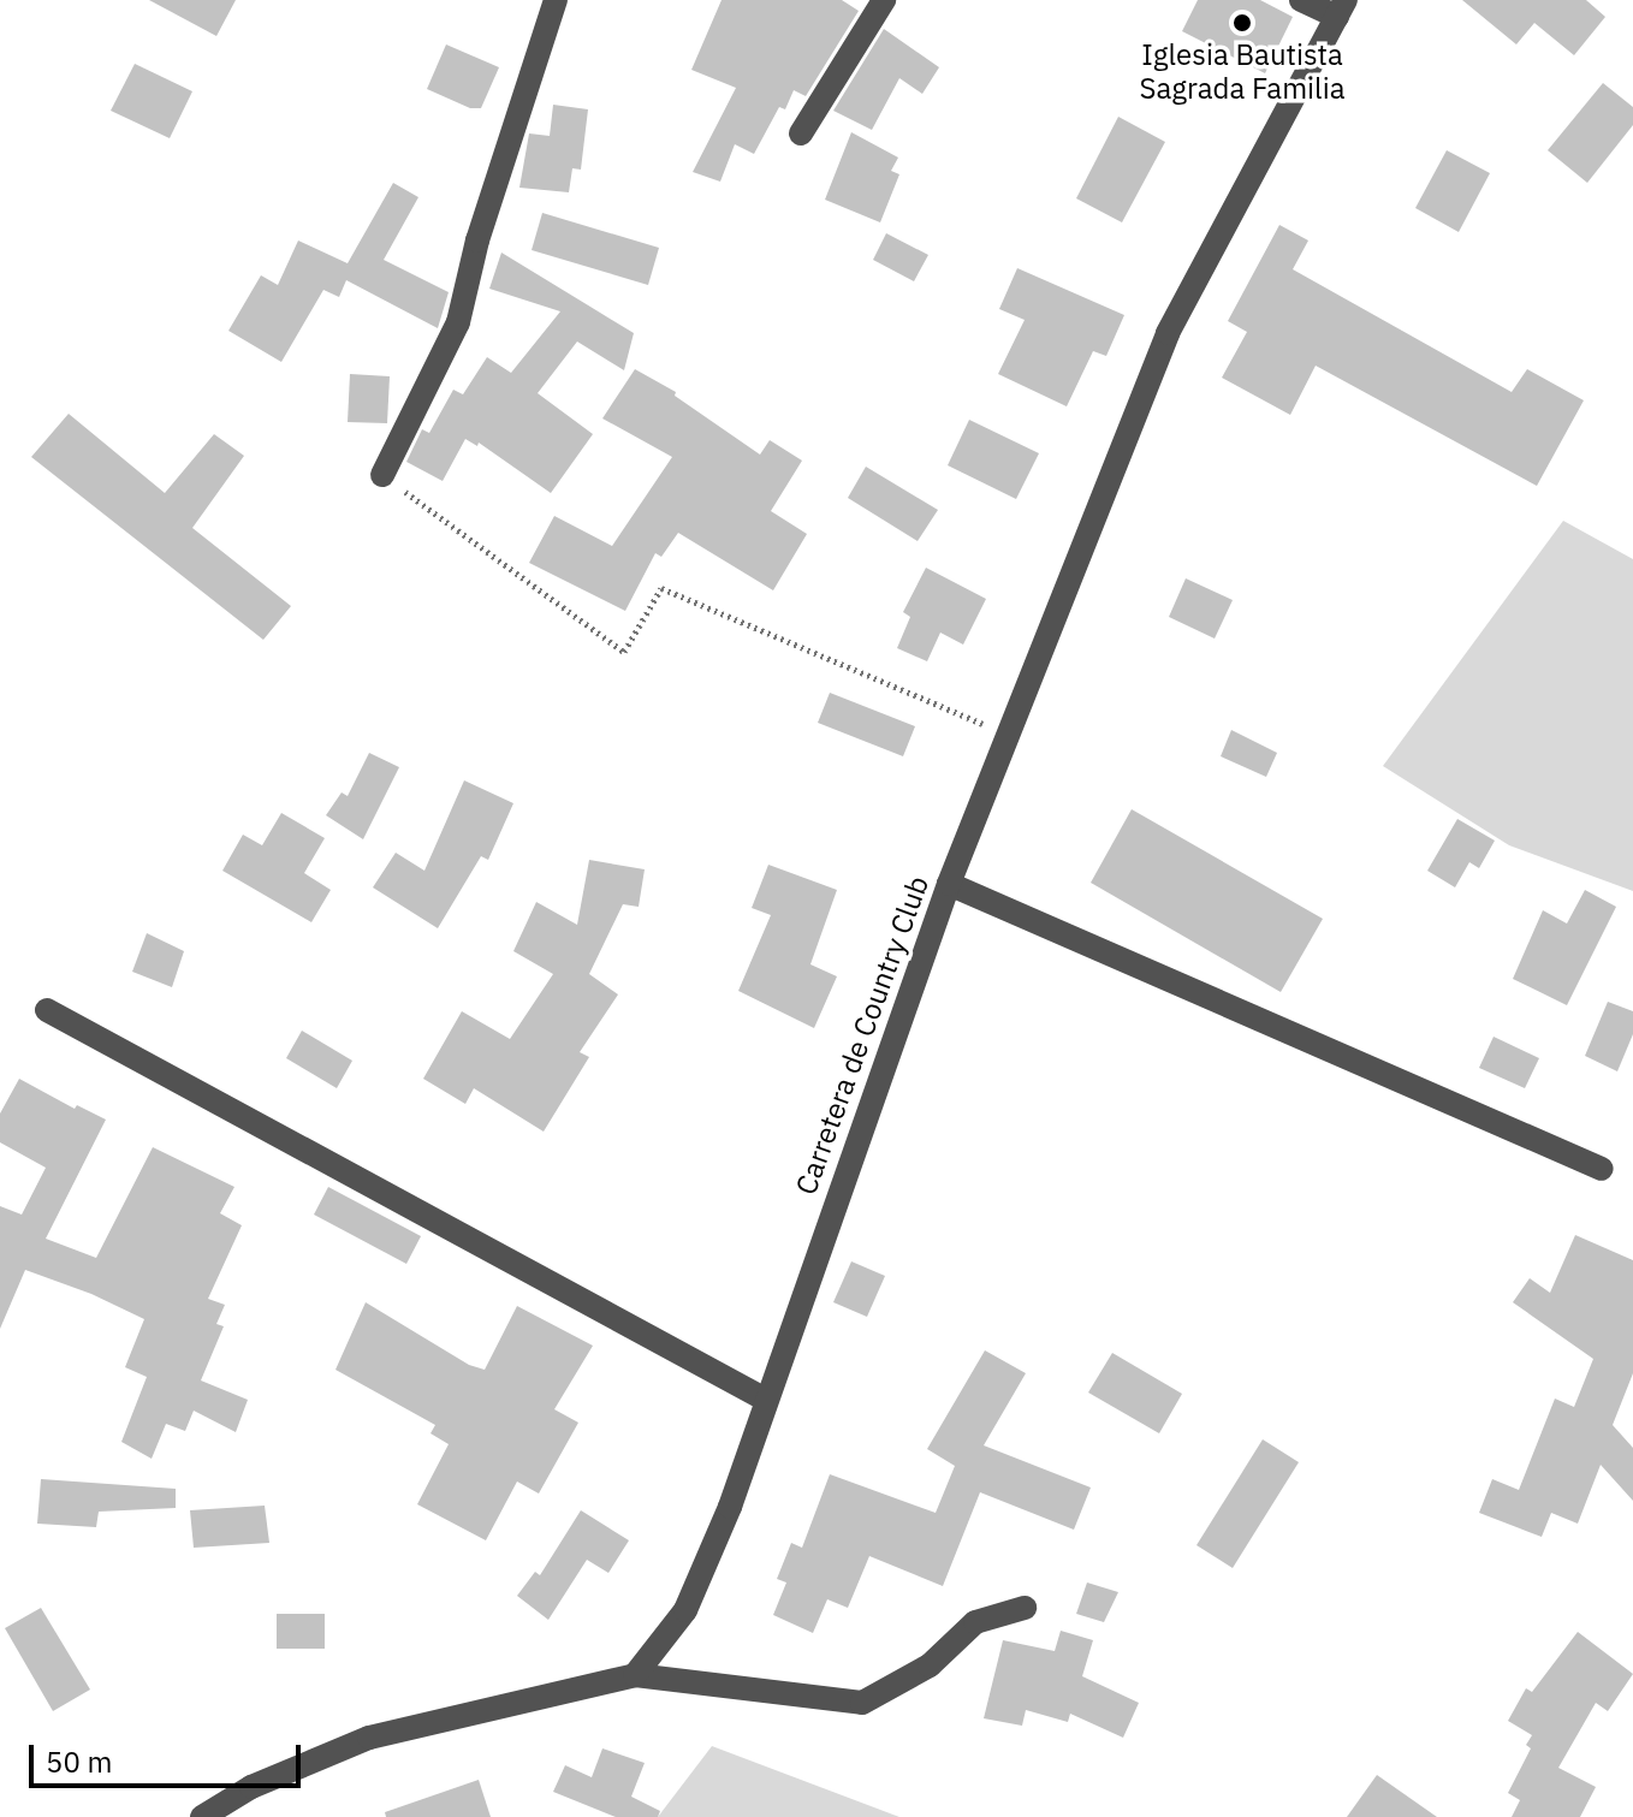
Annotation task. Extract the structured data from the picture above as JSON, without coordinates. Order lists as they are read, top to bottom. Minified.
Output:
{"streets":{"street":["Carretera de Country Club"]},"places":["Iglesia Bautista Sagrada Familia"],"scale_bar":"50 m"}
